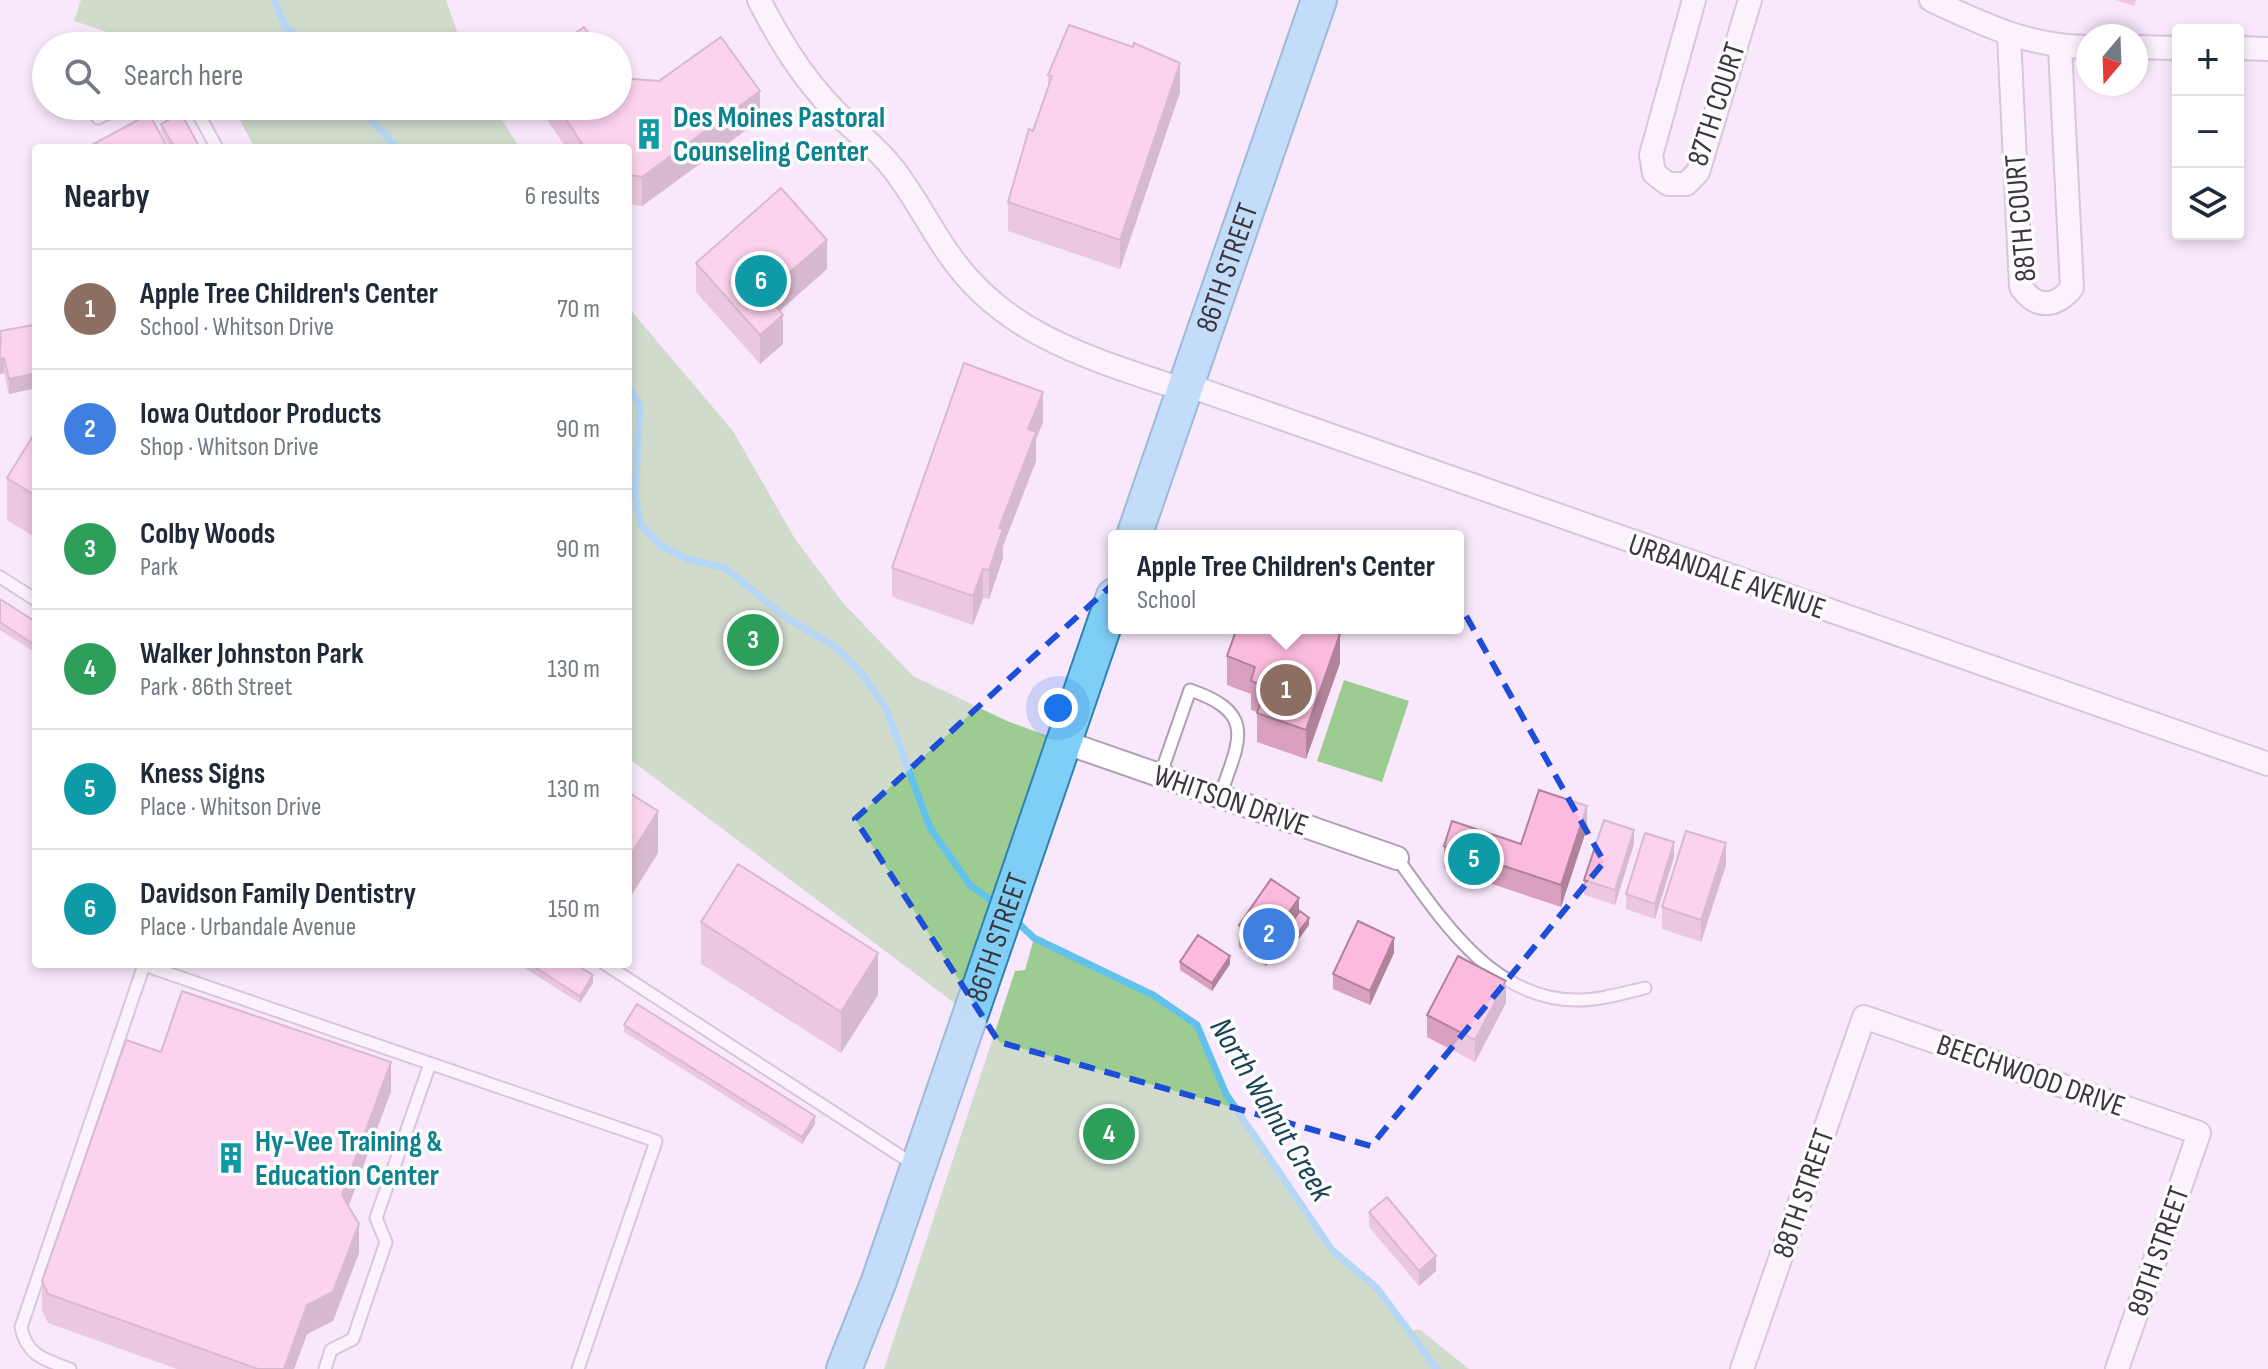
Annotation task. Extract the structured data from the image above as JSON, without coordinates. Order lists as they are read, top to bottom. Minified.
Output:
{"streets":{"main road":["86TH STREET"],"street":["87TH COURT","88TH COURT","URBANDALE AVENUE","WHITSON DRIVE","BEECHWOOD DRIVE","88TH STREET","89TH STREET"]},"crossings":[["86TH STREET","URBANDALE AVENUE"],["86TH STREET","WHITSON DRIVE"],["BEECHWOOD DRIVE","88TH STREET"],["BEECHWOOD DRIVE","89TH STREET"]],"water":["North Walnut Creek"],"places":{"building":["Des Moines Pastoral Counseling Center","Hy-Vee Training & Education Center"]},"north":"bottom","page":{"map_buttons":["+","−"],"search":"Search here","heading":["Nearby","6 results"],"list":[{"mark":"1","name":"Apple Tree Children's Center","note":"School · Whitson Drive","value":"70 m"},{"mark":"2","name":"Iowa Outdoor Products","note":"Shop · Whitson Drive","value":"90 m"},{"mark":"3","name":"Colby Woods","note":"Park","value":"90 m"},{"mark":"4","name":"Walker Johnston Park","note":"Park · 86th Street","value":"130 m"},{"mark":"5","name":"Kness Signs","note":"Place · Whitson Drive","value":"130 m"},{"mark":"6","name":"Davidson Family Dentistry","note":"Place · Urbandale Avenue","value":"150 m"}],"pins":["6","3","1","5","2","4"],"popup":["Apple Tree Children's Center","School"]}}
